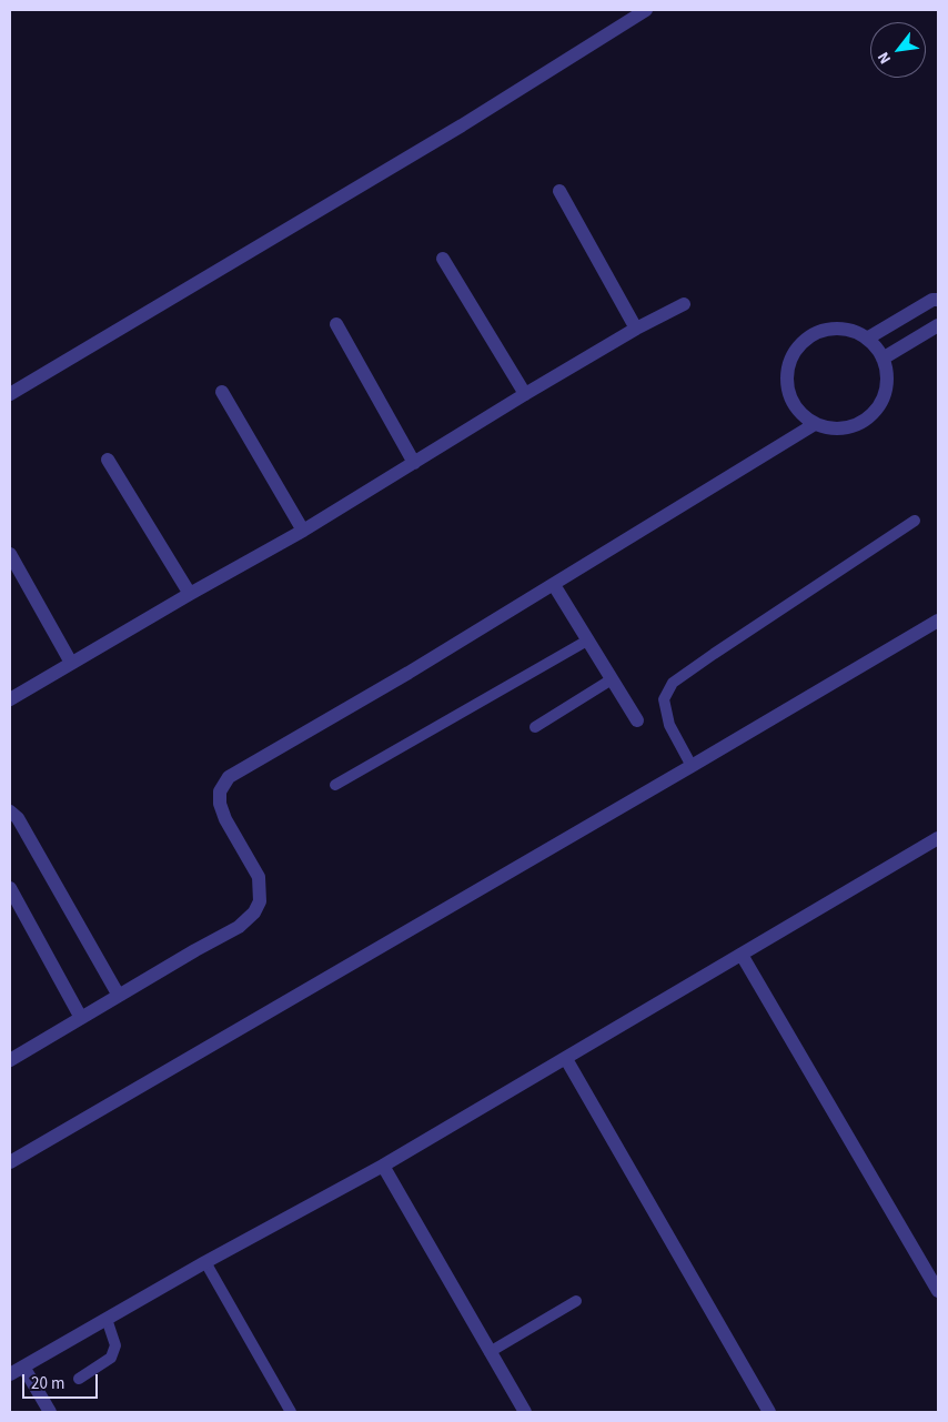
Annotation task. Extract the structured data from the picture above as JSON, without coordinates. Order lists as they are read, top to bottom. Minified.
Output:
{"scale_bar":"20 m","north":"bottom left"}
